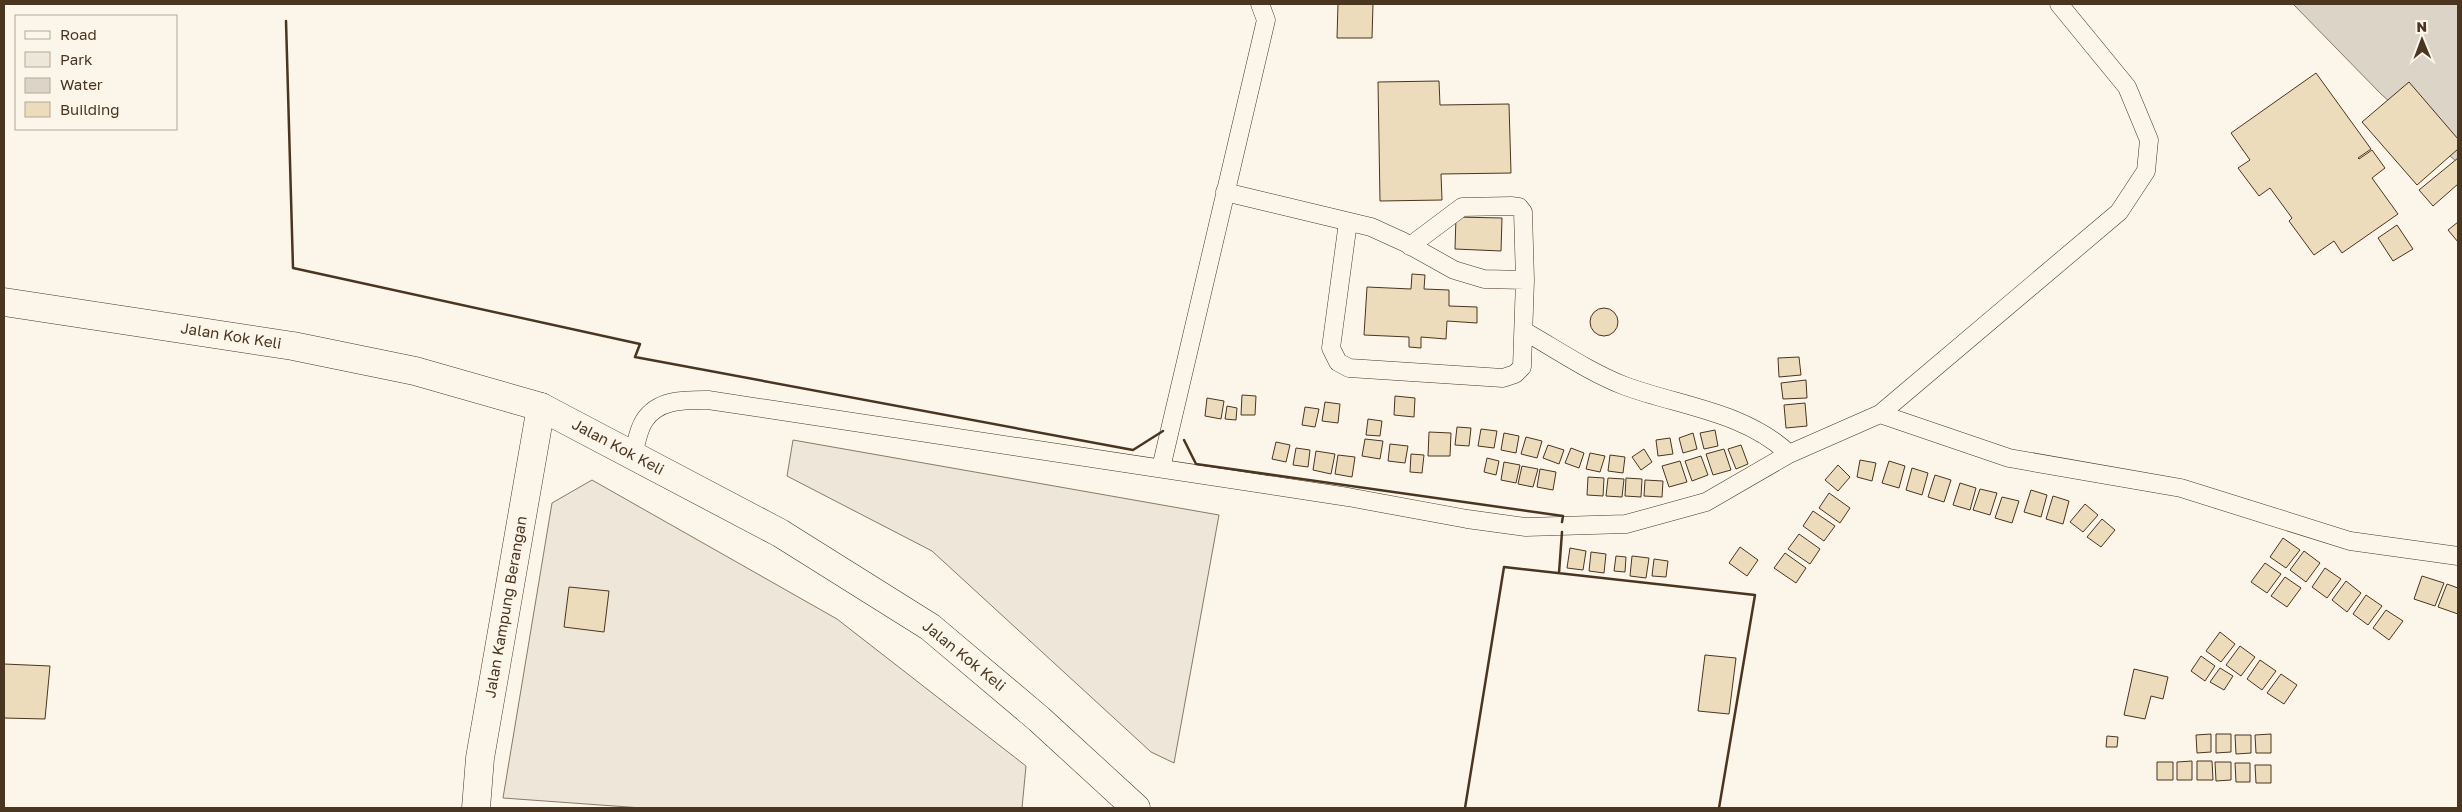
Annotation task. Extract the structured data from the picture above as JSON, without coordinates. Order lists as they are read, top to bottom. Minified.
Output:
{"streets":{"street":["Jalan Kok Keli","Jalan Kampung Berangan"]},"crossings":[["Jalan Kok Keli","Jalan Kampung Berangan"]],"legend":["Road","Park","Water","Building"],"north":"top"}
